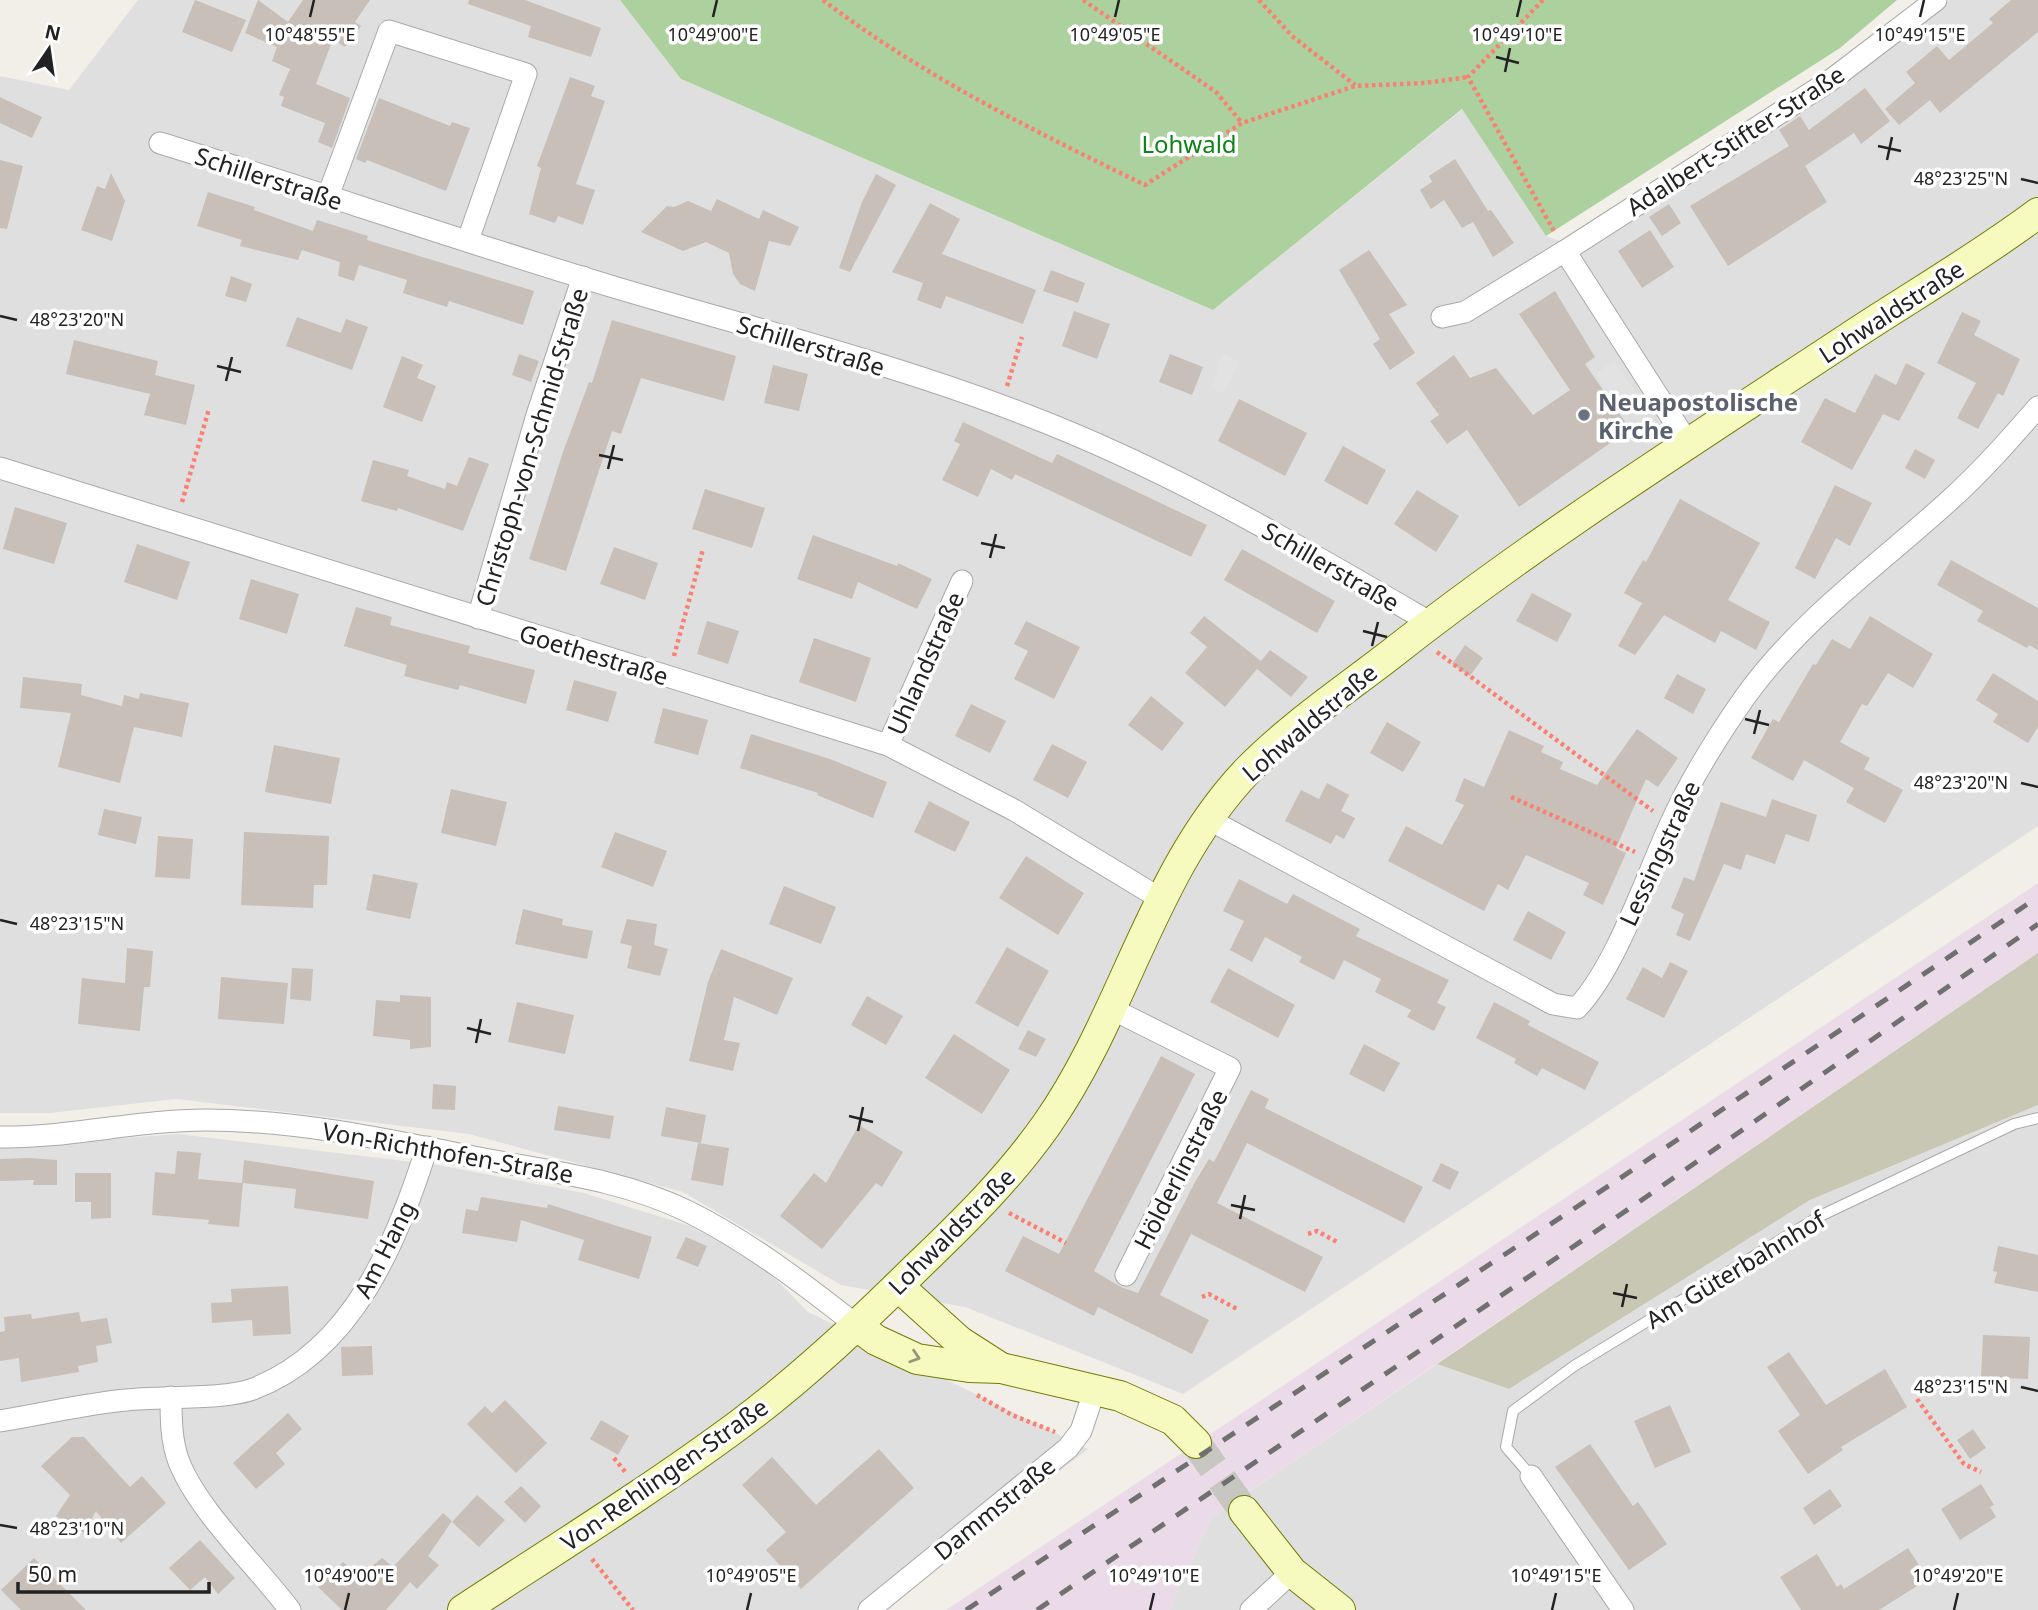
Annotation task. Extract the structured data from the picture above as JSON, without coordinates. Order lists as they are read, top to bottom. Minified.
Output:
{"streets":{"street":["Adalbert-Stifter-Straße","Schillerstraße","Lohwaldstraße","Christoph-von-Schmid-Straße","Goethestraße","Uhlandstraße","Lessingstraße","Von-Richthofen-Straße","Hölderlinstraße","Am Hang","Von-Rehlingen-Straße","Dammstraße"],"lane":["Am Güterbahnhof"]},"crossings":[["Schillerstraße","Lohwaldstraße"],["Schillerstraße","Christoph-von-Schmid-Straße"],["Lohwaldstraße","Goethestraße"],["Lohwaldstraße","Lessingstraße"],["Lohwaldstraße","Von-Richthofen-Straße"],["Lohwaldstraße","Hölderlinstraße"],["Lohwaldstraße","Von-Rehlingen-Straße"],["Christoph-von-Schmid-Straße","Goethestraße"],["Goethestraße","Uhlandstraße"],["Von-Richthofen-Straße","Am Hang"],["Von-Richthofen-Straße","Von-Rehlingen-Straße"]],"parks":["Lohwald"],"places":["Neuapostolische Kirche"],"scale_bar":"50 m","north":"top","coordinates":["10°49'00\"E","10°49'05\"E","10°49'10\"E","10°49'15\"E","10°48'55\"E","48°23'25\"N","48°23'20\"N","48°23'15\"N","48°23'10\"N","10°49'20\"E"]}
